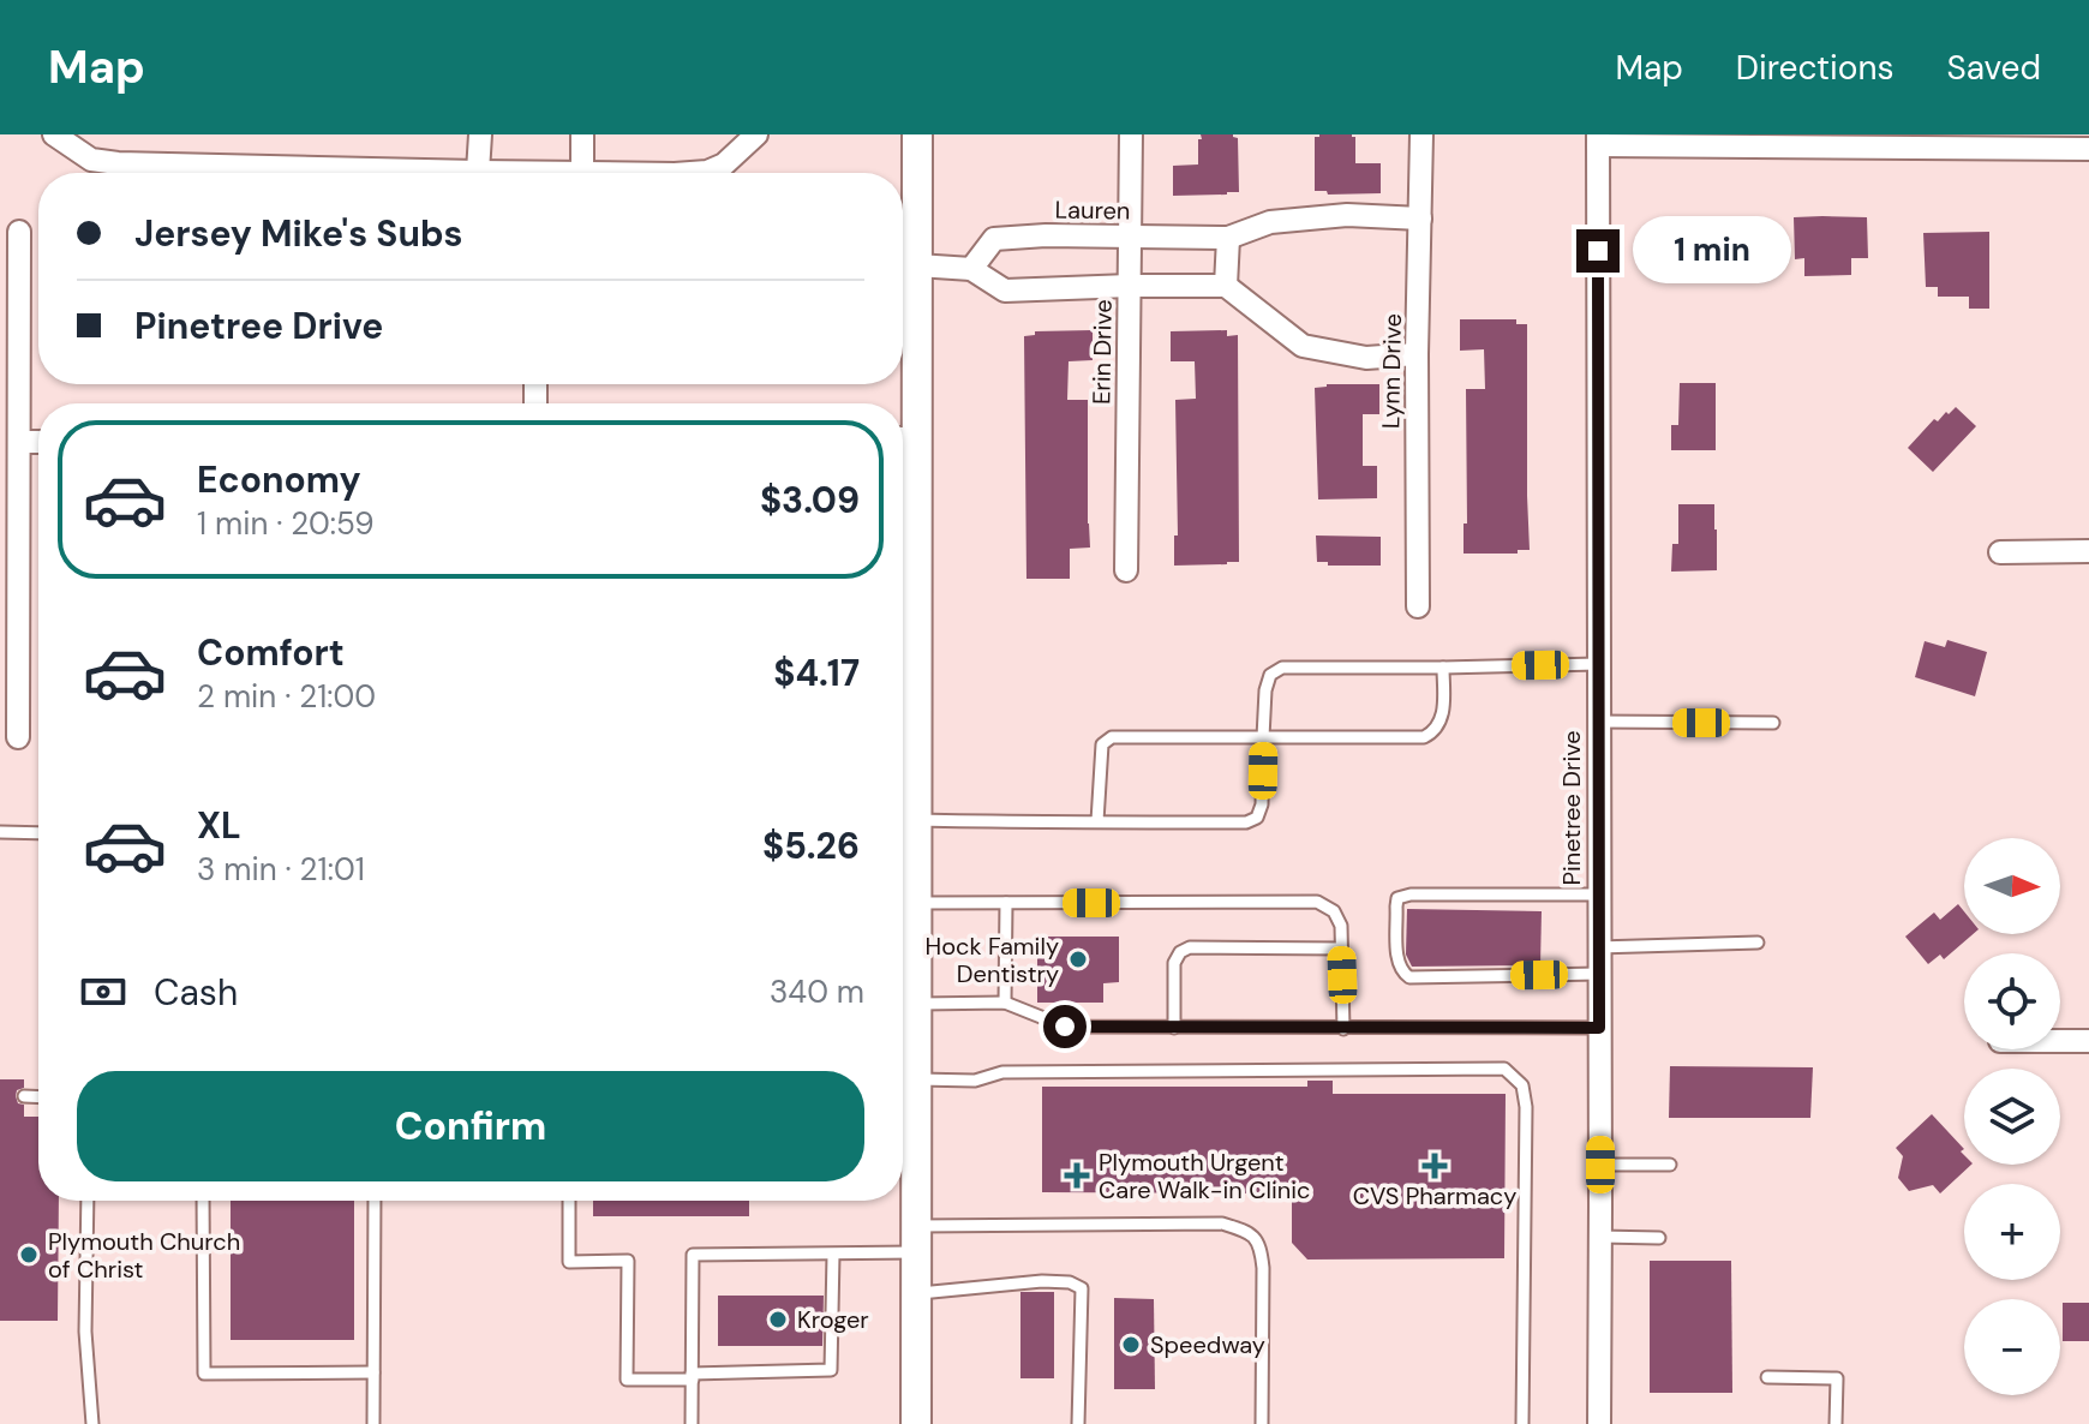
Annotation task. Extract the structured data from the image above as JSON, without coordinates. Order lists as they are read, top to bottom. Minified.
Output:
{"streets":{"street":["Lauren","Erin Drive","Lynn Drive","Pinetree Drive"]},"crossings":[["Lauren","Erin Drive"],["Lauren","Lynn Drive"]],"places":{"other":["Hock Family Dentistry","Plymouth Church of Christ","Kroger","Speedway"],"health":["CVS Pharmacy","Plymouth Urgent Care Walk-in Clinic"]},"north":"right","page":{"header":"Map","nav":["Map","Directions","Saved"],"banner":["Jersey Mike's Subs","Pinetree Drive"],"bubble":"1 min","list":[{"name":"Economy","note":"1 min · 20:59","value":"$3.09"},{"name":"Comfort","note":"2 min · 21:00","value":"$4.17"},{"name":"XL","note":"3 min · 21:01","value":"$5.26"}],"map_buttons":["+","−"],"pay":["Cash","340 m"],"buttons":"Confirm"}}
